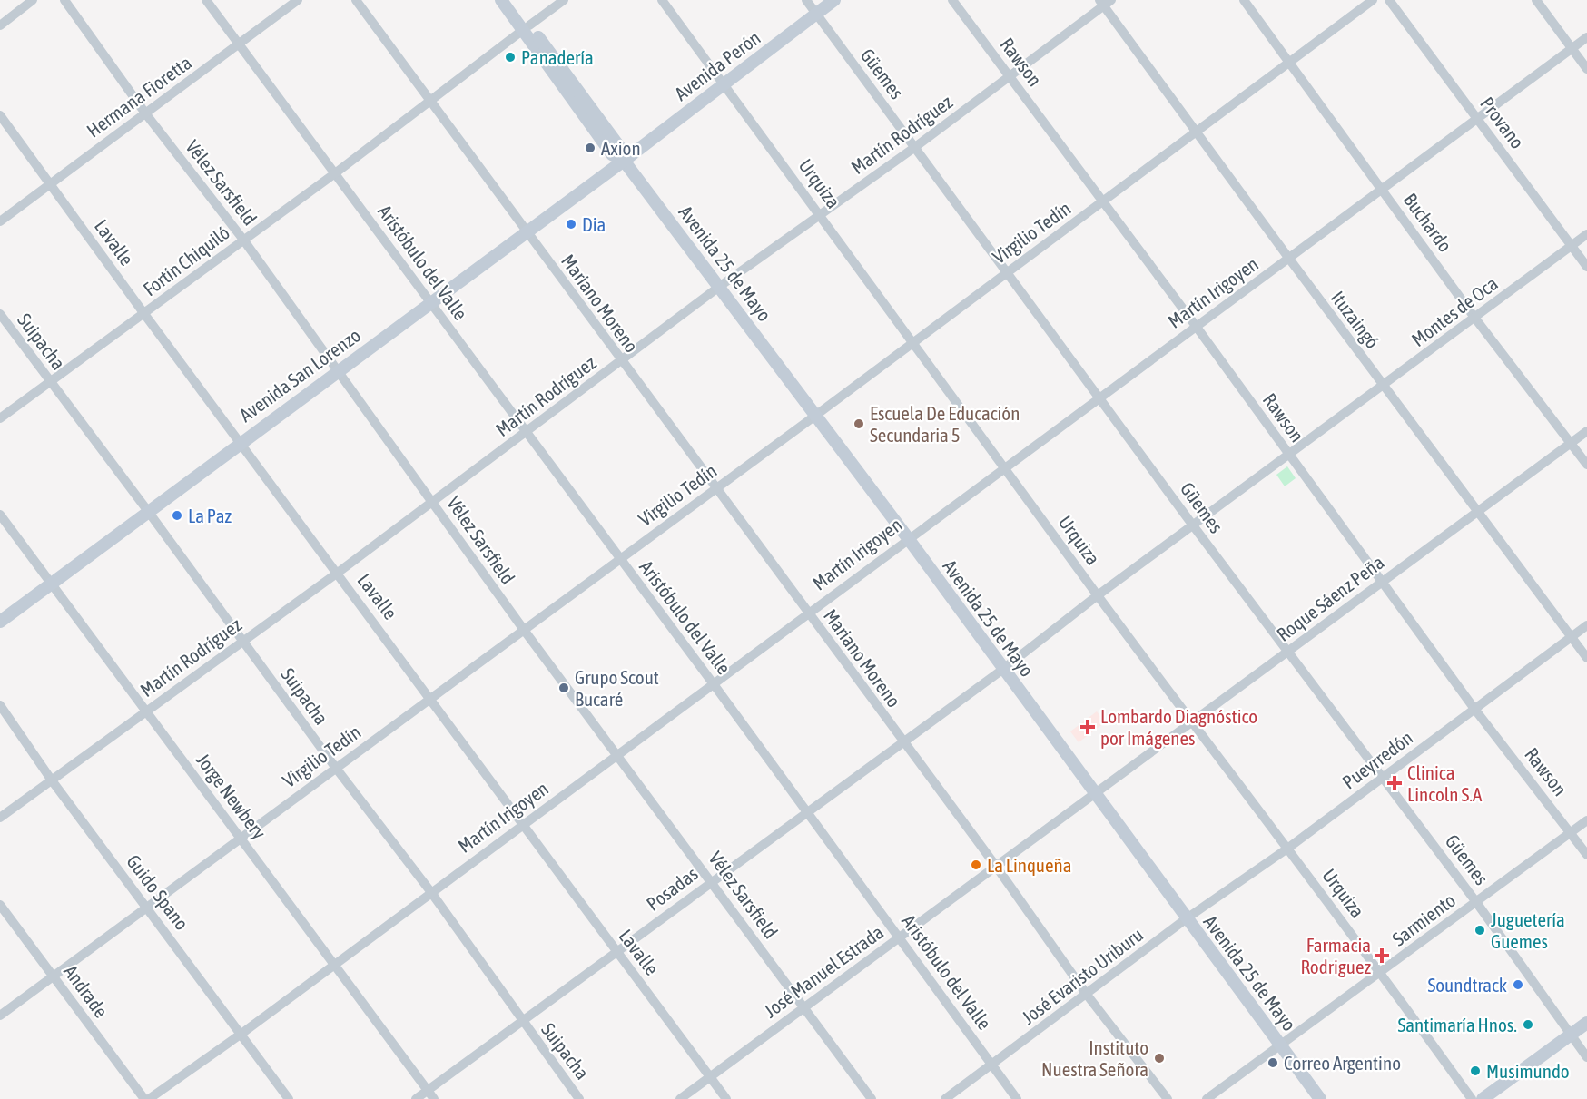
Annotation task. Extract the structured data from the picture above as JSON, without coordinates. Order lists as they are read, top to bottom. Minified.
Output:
{"streets":{"main road":["Avenida Perón","Avenida 25 de Mayo","Avenida San Lorenzo"],"street":["Rawson","Güemes","Hermana Fioretta","Provano","Martín Rodríguez","Vélez Sarsfield","Urquiza","Buchardo","Virgilio Tedín","Lavalle","Fortín Chiquiló","Aristóbulo del Valle","Martín Irigoyen","Mariano Moreno","Montes de Oca","Ituzaingó","Suipacha","Roque Sáenz Peña","Pueyrredón","Jorge Newbery","Posadas","Guido Spano","Sarmiento","José Manuel Estrada","José Evaristo Uriburu","Andrade"]},"crossings":[["Rawson","Martín Rodríguez"],["Rawson","Virgilio Tedín"],["Rawson","Martín Irigoyen"],["Rawson","Montes de Oca"],["Rawson","Roque Sáenz Peña"],["Rawson","Pueyrredón"],["Rawson","Sarmiento"],["Avenida Perón","Güemes"],["Avenida Perón","Urquiza"],["Avenida Perón","Avenida 25 de Mayo"],["Avenida Perón","Avenida San Lorenzo"],["Güemes","Martín Rodríguez"],["Güemes","Virgilio Tedín"],["Güemes","Martín Irigoyen"],["Güemes","Montes de Oca"],["Güemes","Roque Sáenz Peña"],["Güemes","Pueyrredón"],["Güemes","Sarmiento"],["Hermana Fioretta","Vélez Sarsfield"],["Hermana Fioretta","Lavalle"],["Hermana Fioretta","Aristóbulo del Valle"],["Provano","Martín Irigoyen"],["Provano","Montes de Oca"],["Martín Rodríguez","Vélez Sarsfield"],["Martín Rodríguez","Urquiza"],["Martín Rodríguez","Lavalle"],["Martín Rodríguez","Aristóbulo del Valle"],["Martín Rodríguez","Avenida 25 de Mayo"],["Martín Rodríguez","Mariano Moreno"],["Martín Rodríguez","Ituzaingó"],["Martín Rodríguez","Suipacha"],["Martín Rodríguez","Jorge Newbery"],["Martín Rodríguez","Guido Spano"],["Vélez Sarsfield","Virgilio Tedín"],["Vélez Sarsfield","Fortín Chiquiló"],["Vélez Sarsfield","Martín Irigoyen"],["Vélez Sarsfield","Avenida San Lorenzo"],["Vélez Sarsfield","Posadas"],["Vélez Sarsfield","José Manuel Estrada"],["Urquiza","Virgilio Tedín"],["Urquiza","Martín Irigoyen"],["Urquiza","Montes de Oca"],["Urquiza","Roque Sáenz Peña"],["Urquiza","Pueyrredón"],["Urquiza","Sarmiento"],["Buchardo","Virgilio Tedín"],["Buchardo","Martín Irigoyen"],["Buchardo","Montes de Oca"],["Buchardo","Roque Sáenz Peña"],["Virgilio Tedín","Lavalle"],["Virgilio Tedín","Aristóbulo del Valle"],["Virgilio Tedín","Avenida 25 de Mayo"],["Virgilio Tedín","Mariano Moreno"],["Virgilio Tedín","Ituzaingó"],["Virgilio Tedín","Suipacha"],["Virgilio Tedín","Jorge Newbery"],["Virgilio Tedín","Guido Spano"],["Virgilio Tedín","Andrade"],["Lavalle","Fortín Chiquiló"],["Lavalle","Martín Irigoyen"],["Lavalle","Avenida San Lorenzo"],["Lavalle","Posadas"],["Lavalle","José Manuel Estrada"],["Fortín Chiquiló","Aristóbulo del Valle"],["Fortín Chiquiló","Avenida 25 de Mayo"],["Fortín Chiquiló","Mariano Moreno"],["Fortín Chiquiló","Suipacha"],["Aristóbulo del Valle","Martín Irigoyen"],["Aristóbulo del Valle","Avenida San Lorenzo"],["Aristóbulo del Valle","Posadas"],["Aristóbulo del Valle","José Manuel Estrada"],["Aristóbulo del Valle","José Evaristo Uriburu"],["Avenida 25 de Mayo","Martín Irigoyen"],["Avenida 25 de Mayo","Montes de Oca"],["Avenida 25 de Mayo","Avenida San Lorenzo"],["Avenida 25 de Mayo","Roque Sáenz Peña"],["Avenida 25 de Mayo","Pueyrredón"],["Avenida 25 de Mayo","Posadas"],["Avenida 25 de Mayo","Sarmiento"],["Avenida 25 de Mayo","José Manuel Estrada"],["Avenida 25 de Mayo","José Evaristo Uriburu"],["Martín Irigoyen","Mariano Moreno"],["Martín Irigoyen","Ituzaingó"],["Martín Irigoyen","Suipacha"],["Martín Irigoyen","Jorge Newbery"],["Martín Irigoyen","Guido Spano"],["Mariano Moreno","Avenida San Lorenzo"],["Mariano Moreno","Posadas"],["Mariano Moreno","José Manuel Estrada"],["Mariano Moreno","José Evaristo Uriburu"],["Montes de Oca","Ituzaingó"],["Montes de Oca","Posadas"],["Ituzaingó","Roque Sáenz Peña"],["Ituzaingó","Pueyrredón"],["Suipacha","Avenida San Lorenzo"],["Suipacha","Posadas"],["Avenida San Lorenzo","Jorge Newbery"],["Roque Sáenz Peña","José Manuel Estrada"],["Pueyrredón","José Evaristo Uriburu"],["Jorge Newbery","Posadas"]],"places":{"other":["Panadería","Axion","Dia","Escuela De Educación Secundaria 5","La Paz","Grupo Scout Bucaré","La Linqueña","Juguetería Guemes","Soundtrack","Santimaría Hnos.","Instituto Nuestra Señora","Correo Argentino","Musimundo"],"health":["Lombardo Diagnóstico por Imágenes","Clinica Lincoln S.A","Farmacia Rodriguez"]}}
